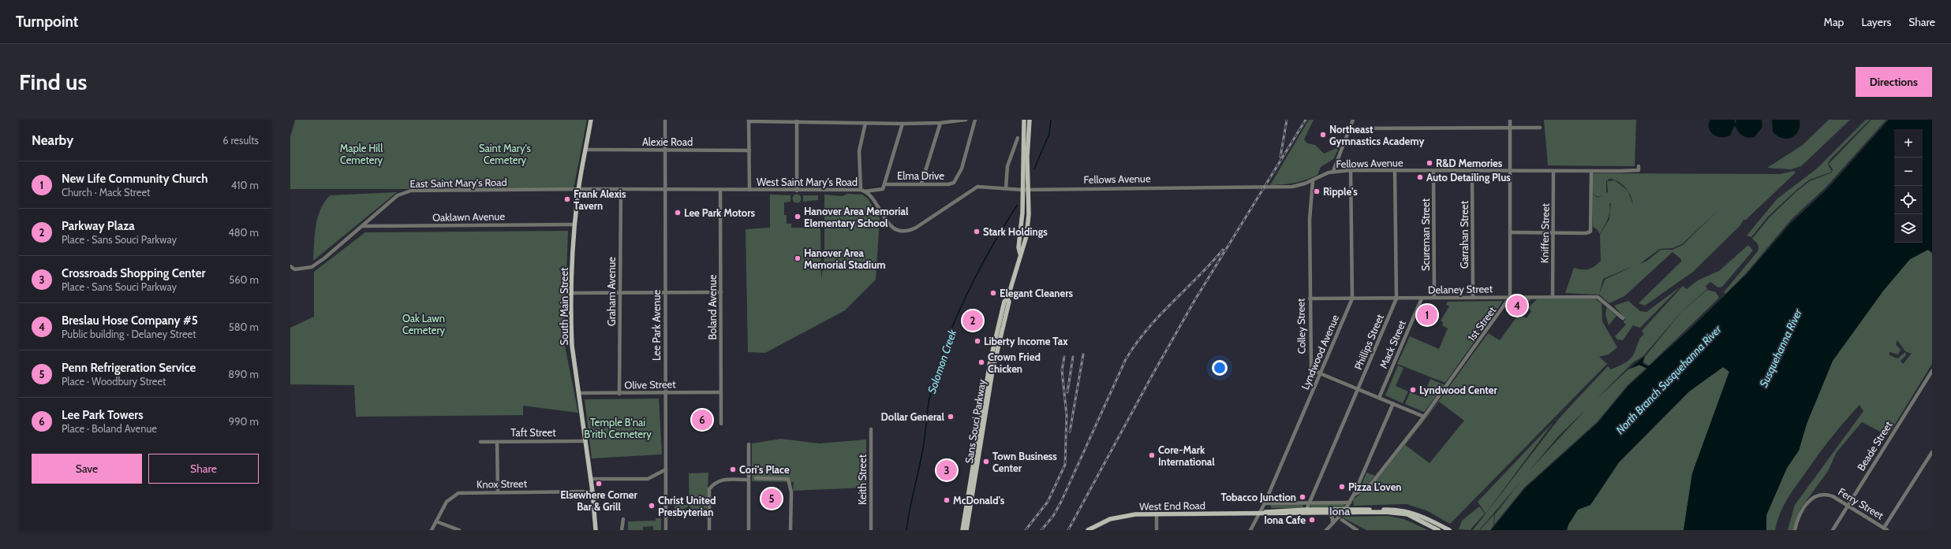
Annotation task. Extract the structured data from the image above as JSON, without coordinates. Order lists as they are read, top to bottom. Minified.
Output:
{"streets":{"main road":["South Main Street","Sans Souci Parkway","West End Road"],"street":["Alexie Road","Fellows Avenue","Elma Drive","West Saint Mary's Road","East Saint Mary's Road","Oaklawn Avenue","Kniffen Street","Scureman Street","Garrahan Street","Delaney Street","Graham Avenue","Boland Avenue","1st Street","Lee Park Avenue","Colley Street","Phillips Street","Mack Street","Lyndwood Avenue","Olive Street","Taft Street","Beade Street","Keith Street","Knox Street","Ferry Street"]},"crossings":[["Alexie Road","South Main Street"],["Alexie Road","Lee Park Avenue"],["Fellows Avenue","West Saint Mary's Road"],["Fellows Avenue","Kniffen Street"],["Fellows Avenue","Scureman Street"],["Fellows Avenue","Garrahan Street"],["Fellows Avenue","Colley Street"],["Fellows Avenue","Phillips Street"],["Fellows Avenue","Lyndwood Avenue"],["Fellows Avenue","Sans Souci Parkway"],["West Saint Mary's Road","East Saint Mary's Road"],["West Saint Mary's Road","Graham Avenue"],["West Saint Mary's Road","South Main Street"],["West Saint Mary's Road","Boland Avenue"],["West Saint Mary's Road","Lee Park Avenue"],["West Saint Mary's Road","Sans Souci Parkway"],["East Saint Mary's Road","Oaklawn Avenue"],["East Saint Mary's Road","South Main Street"],["Oaklawn Avenue","South Main Street"],["Kniffen Street","Delaney Street"],["Scureman Street","Delaney Street"],["Garrahan Street","Delaney Street"],["Delaney Street","1st Street"],["Delaney Street","Colley Street"],["Delaney Street","Phillips Street"],["Delaney Street","Mack Street"],["Delaney Street","Lyndwood Avenue"],["Graham Avenue","Olive Street"],["South Main Street","Olive Street"],["South Main Street","Taft Street"],["South Main Street","Knox Street"],["Boland Avenue","Olive Street"],["1st Street","Colley Street"],["Lee Park Avenue","Olive Street"],["Colley Street","Phillips Street"],["Colley Street","Mack Street"],["Colley Street","Lyndwood Avenue"],["Phillips Street","West End Road"],["Lyndwood Avenue","West End Road"],["Beade Street","Ferry Street"]],"districts":["Iona"],"water":["Susquehanna River","Solomon Creek","North Branch Susquehanna River"],"parks":["Maple Hill Cemetery","Saint Mary's Cemetery","Oak Lawn Cemetery","Temple B'nai B'rith Cemetery"],"places":["Northeast Gymnastics Academy","R&D Memories","Auto Detailing Plus","Ripple's","Frank Alexis Tavern","Lee Park Motors","Hanover Area Memorial Elementary School","Stark Holdings","Hanover Area Memorial Stadium","Elegant Cleaners","Liberty Income Tax","Crown Fried Chicken","Lyndwood Center","Dollar General","Core-Mark International","Town Business Center","Cori's Place","Elsewhere Corner Bar & Grill","Pizza L'oven","Tobacco Junction","McDonald's","Christ United Presbyterian","Iona Cafe"],"page":{"header":"Turnpoint","nav":["Map","Layers","Share"],"buttons":["Directions",["Save","Share"]],"title":"Find us","heading":["Nearby","6 results"],"map_buttons":["+","−"],"list":[{"mark":"1","name":"New Life Community Church","note":"Church · Mack Street","value":"410 m"},{"mark":"2","name":"Parkway Plaza","note":"Place · Sans Souci Parkway","value":"480 m"},{"mark":"3","name":"Crossroads Shopping Center","note":"Place · Sans Souci Parkway","value":"560 m"},{"mark":"4","name":"Breslau Hose Company #5","note":"Public building · Delaney Street","value":"580 m"},{"mark":"5","name":"Penn Refrigeration Service","note":"Place · Woodbury Street","value":"890 m"},{"mark":"6","name":"Lee Park Towers","note":"Place · Boland Avenue","value":"990 m"}],"pins":["4","1","2","6","3","5"]}}
